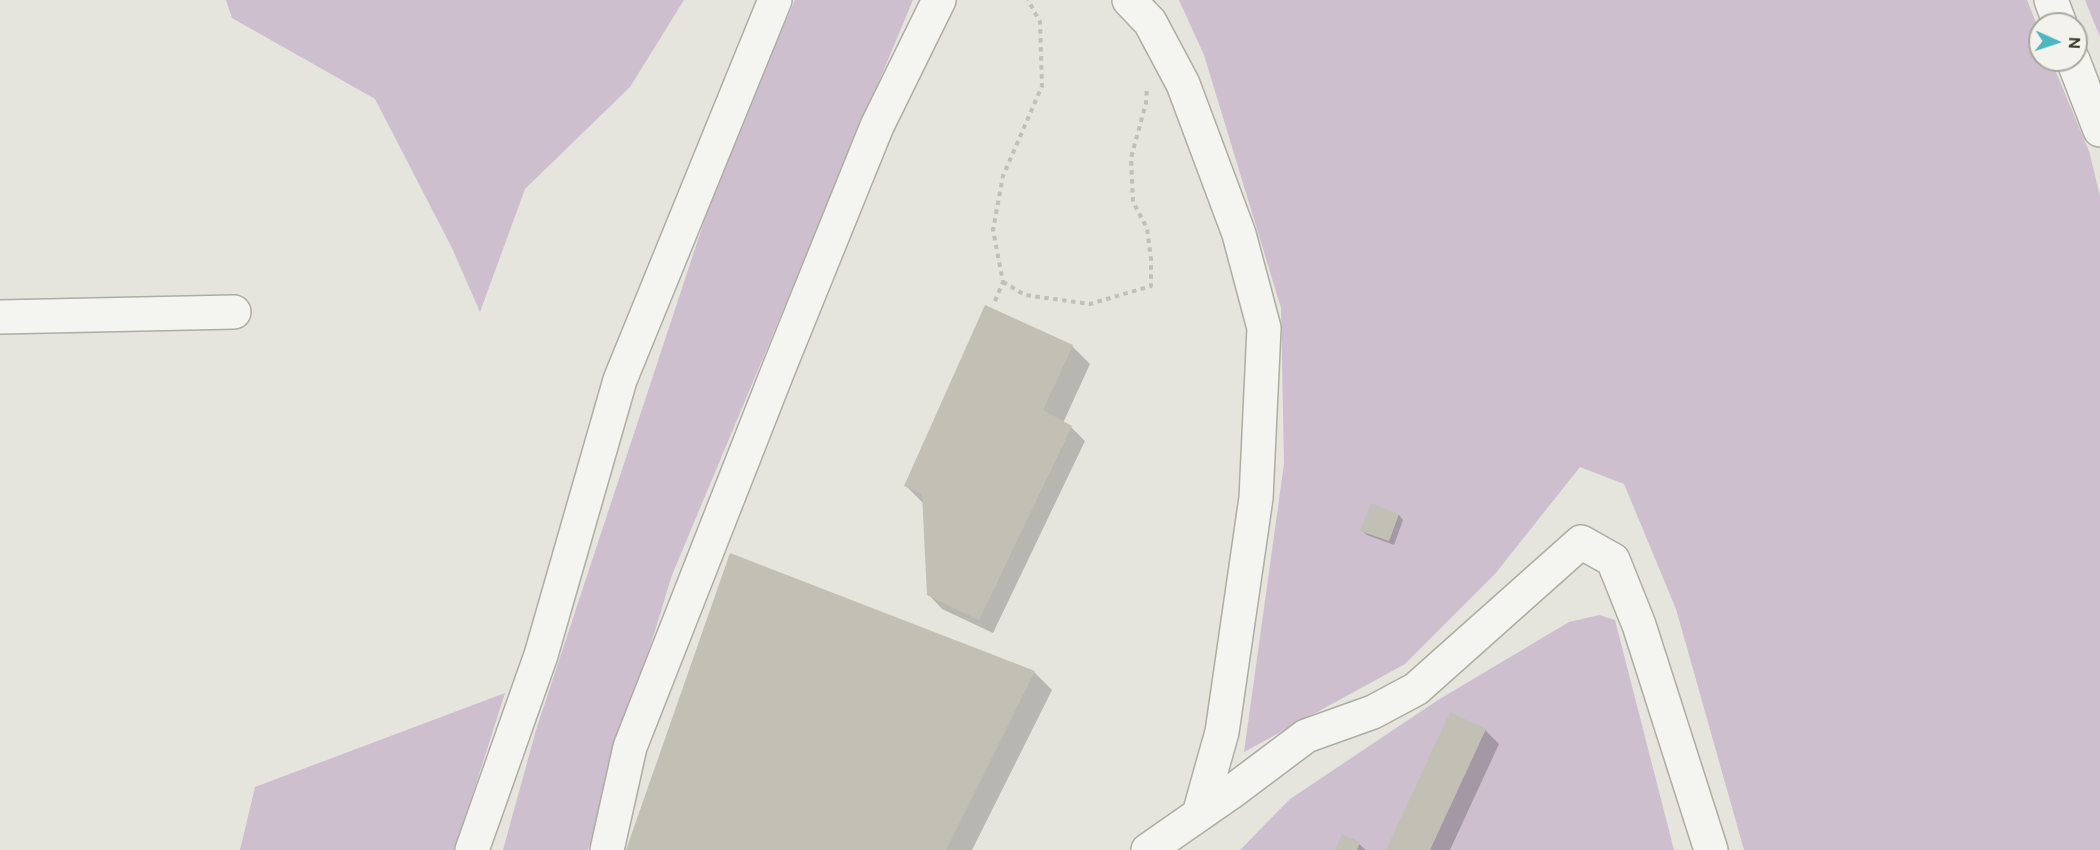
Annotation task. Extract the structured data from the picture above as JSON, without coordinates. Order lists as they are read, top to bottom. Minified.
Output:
{"north":"right"}
